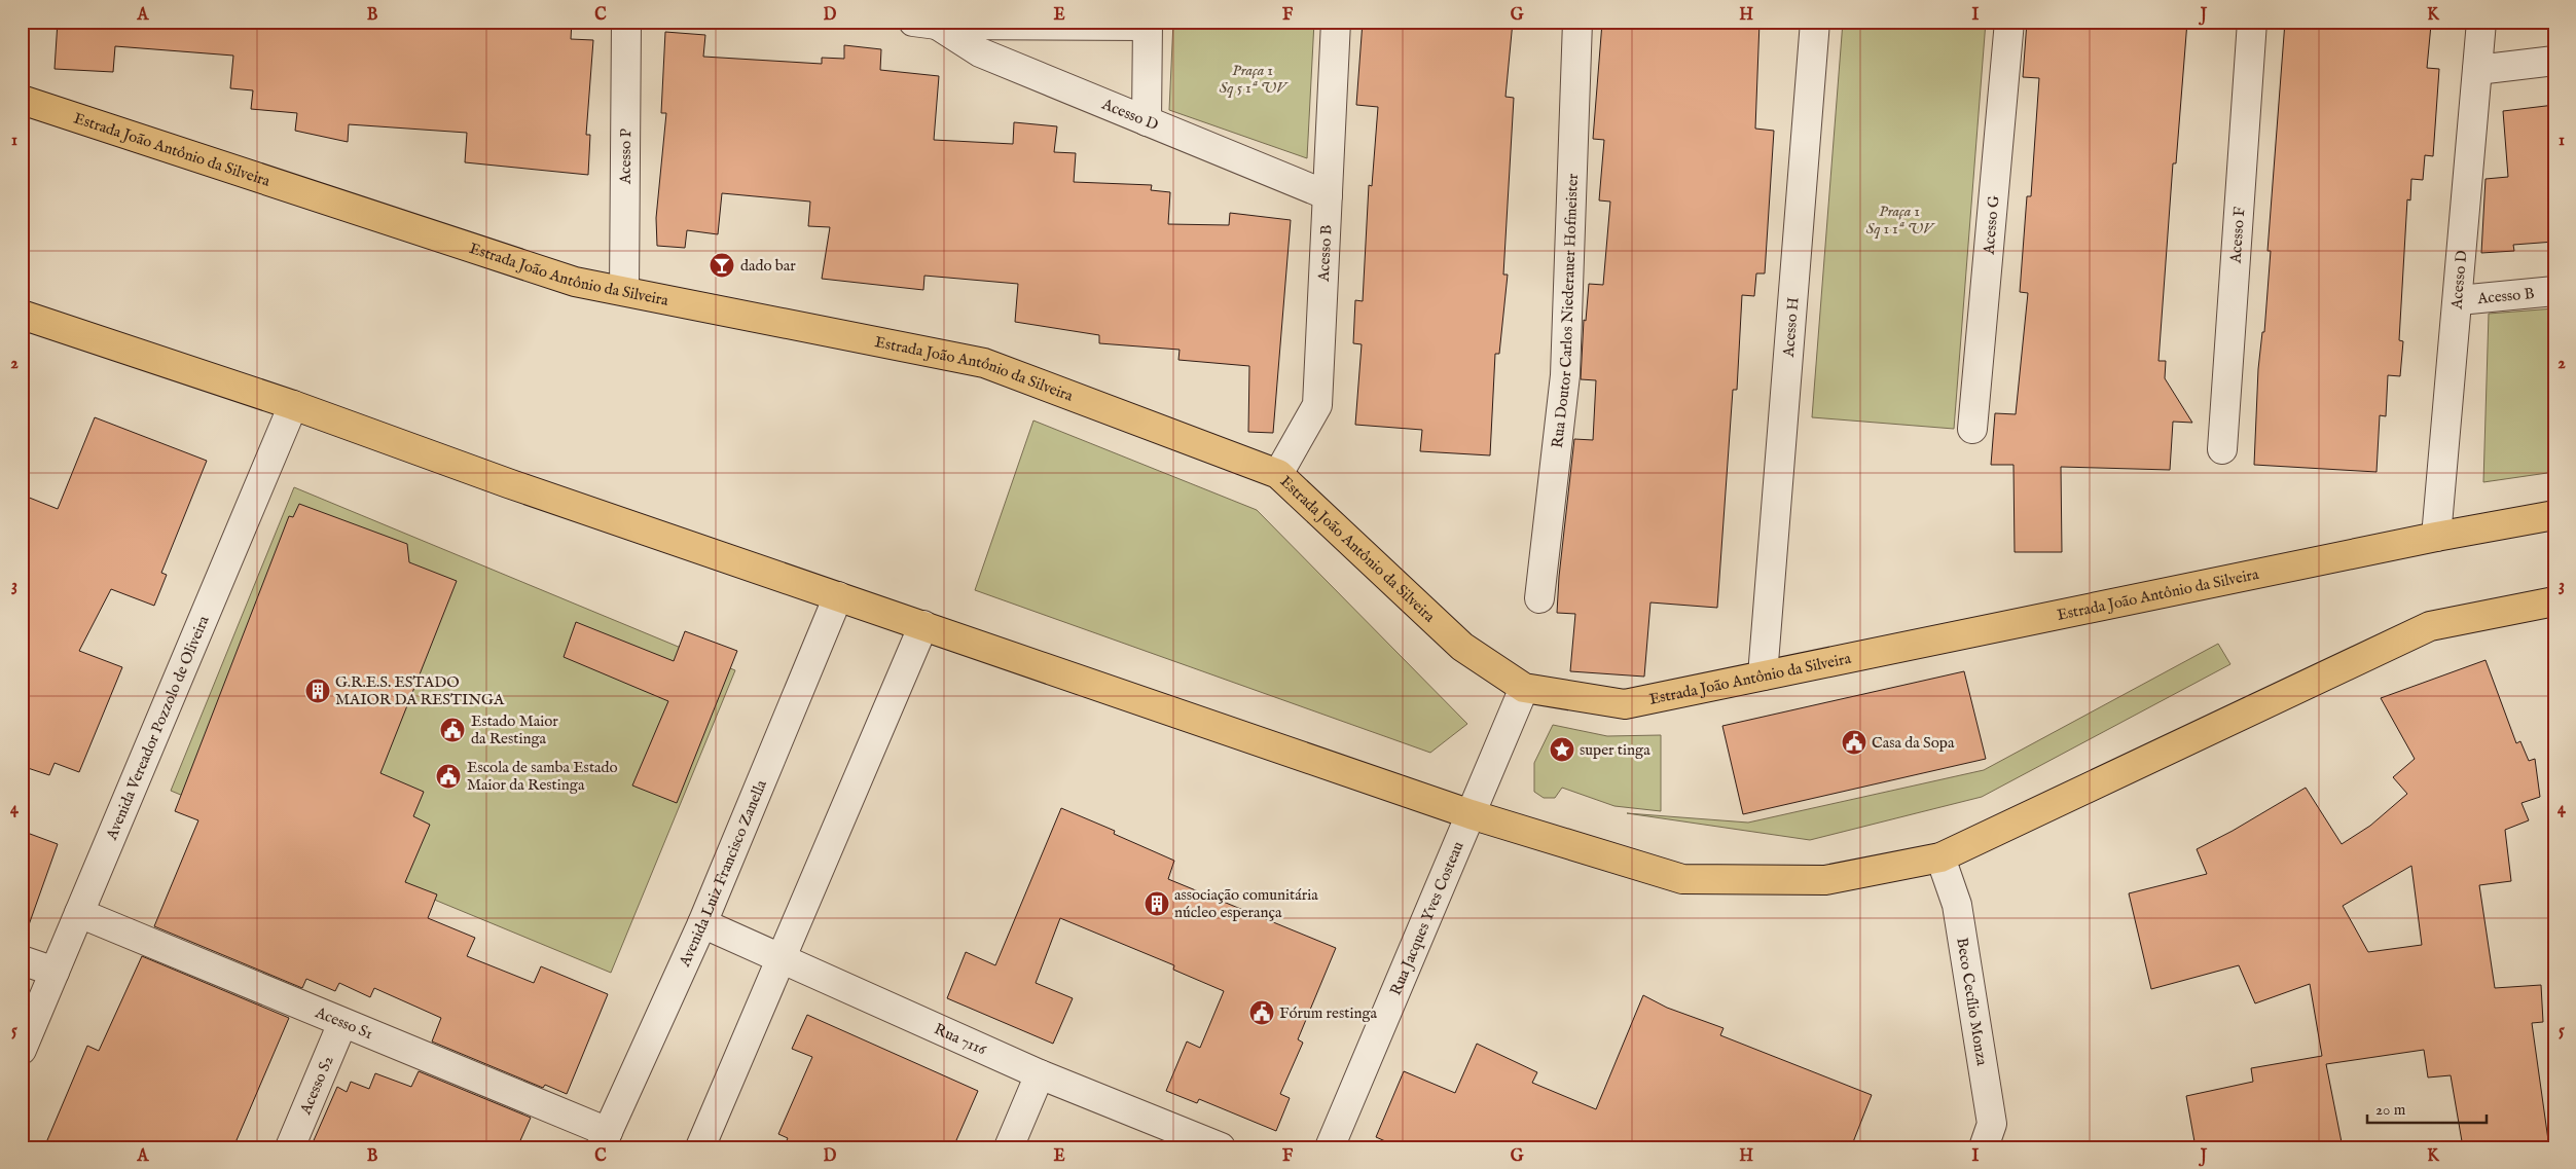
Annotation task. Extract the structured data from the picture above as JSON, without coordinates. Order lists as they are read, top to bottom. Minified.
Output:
{"streets":{"main road":["Estrada João Antônio da Silveira"],"street":["Acesso D","Acesso P","Acesso G","Acesso F","Acesso B","Rua Doutor Carlos Niederauer Hofmeister","Acesso H","Avenida Vereador Pozzolo de Oliveira","Avenida Luiz Francisco Zanella","Rua Jacques Yves Costeau","Beco Cecílio Monza","Acesso S1","Rua 7116","Acesso S2"]},"crossings":[["Acesso D","Estrada João Antônio da Silveira"],["Acesso D","Acesso B"],["Estrada João Antônio da Silveira","Acesso P"],["Estrada João Antônio da Silveira","Acesso B"],["Estrada João Antônio da Silveira","Acesso H"],["Estrada João Antônio da Silveira","Rua Jacques Yves Costeau"],["Avenida Vereador Pozzolo de Oliveira","Acesso S1"],["Avenida Luiz Francisco Zanella","Acesso S1"],["Avenida Luiz Francisco Zanella","Rua 7116"],["Acesso S1","Acesso S2"]],"parks":["Praça 1 Sq 5 1ª UV","Praça 1 Sq 1 1ª UV"],"places":{"bar":["dado bar"],"building":["G.R.E.S. ESTADO MAIOR DA RESTINGA","associação comunitária núcleo esperança"],"public building":["Estado Maior da Restinga","Casa da Sopa","Escola de samba Estado Maior da Restinga","Fórum restinga"],"place":["super tinga"]},"scale_bar":"20 m","grid":{"columns":["A","B","C","D","E","F","G","H","I","J","K"],"rows":["1","2","3","4","5"]}}
